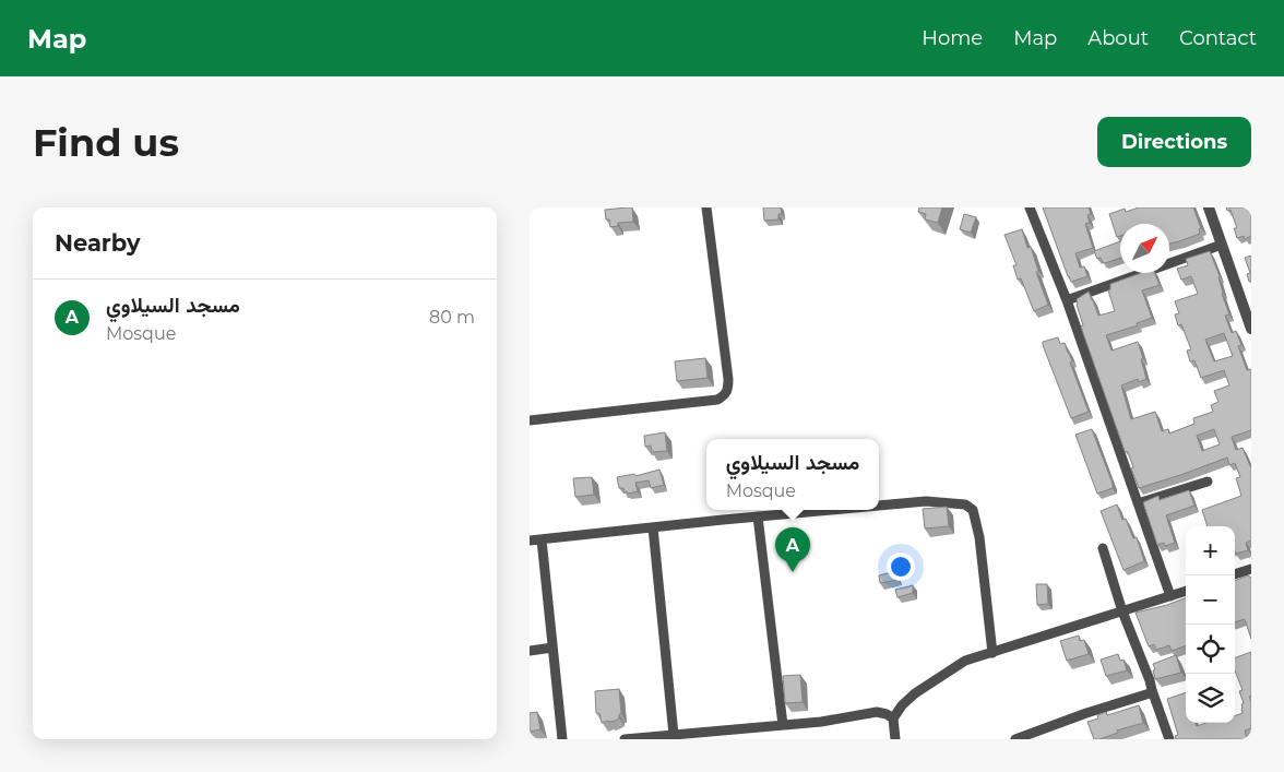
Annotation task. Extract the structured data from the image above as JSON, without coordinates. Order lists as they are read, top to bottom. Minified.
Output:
{"north":"top right","page":{"header":"Map","nav":["Home","Map","About","Contact"],"buttons":"Directions","title":"Find us","heading":"Nearby","list":[{"mark":"A","name":"مسجد السيلاوي","note":"Mosque","value":"80 m"}],"popup":["مسجد السيلاوي","Mosque"],"map_buttons":["+","−"],"pins":"A"}}
